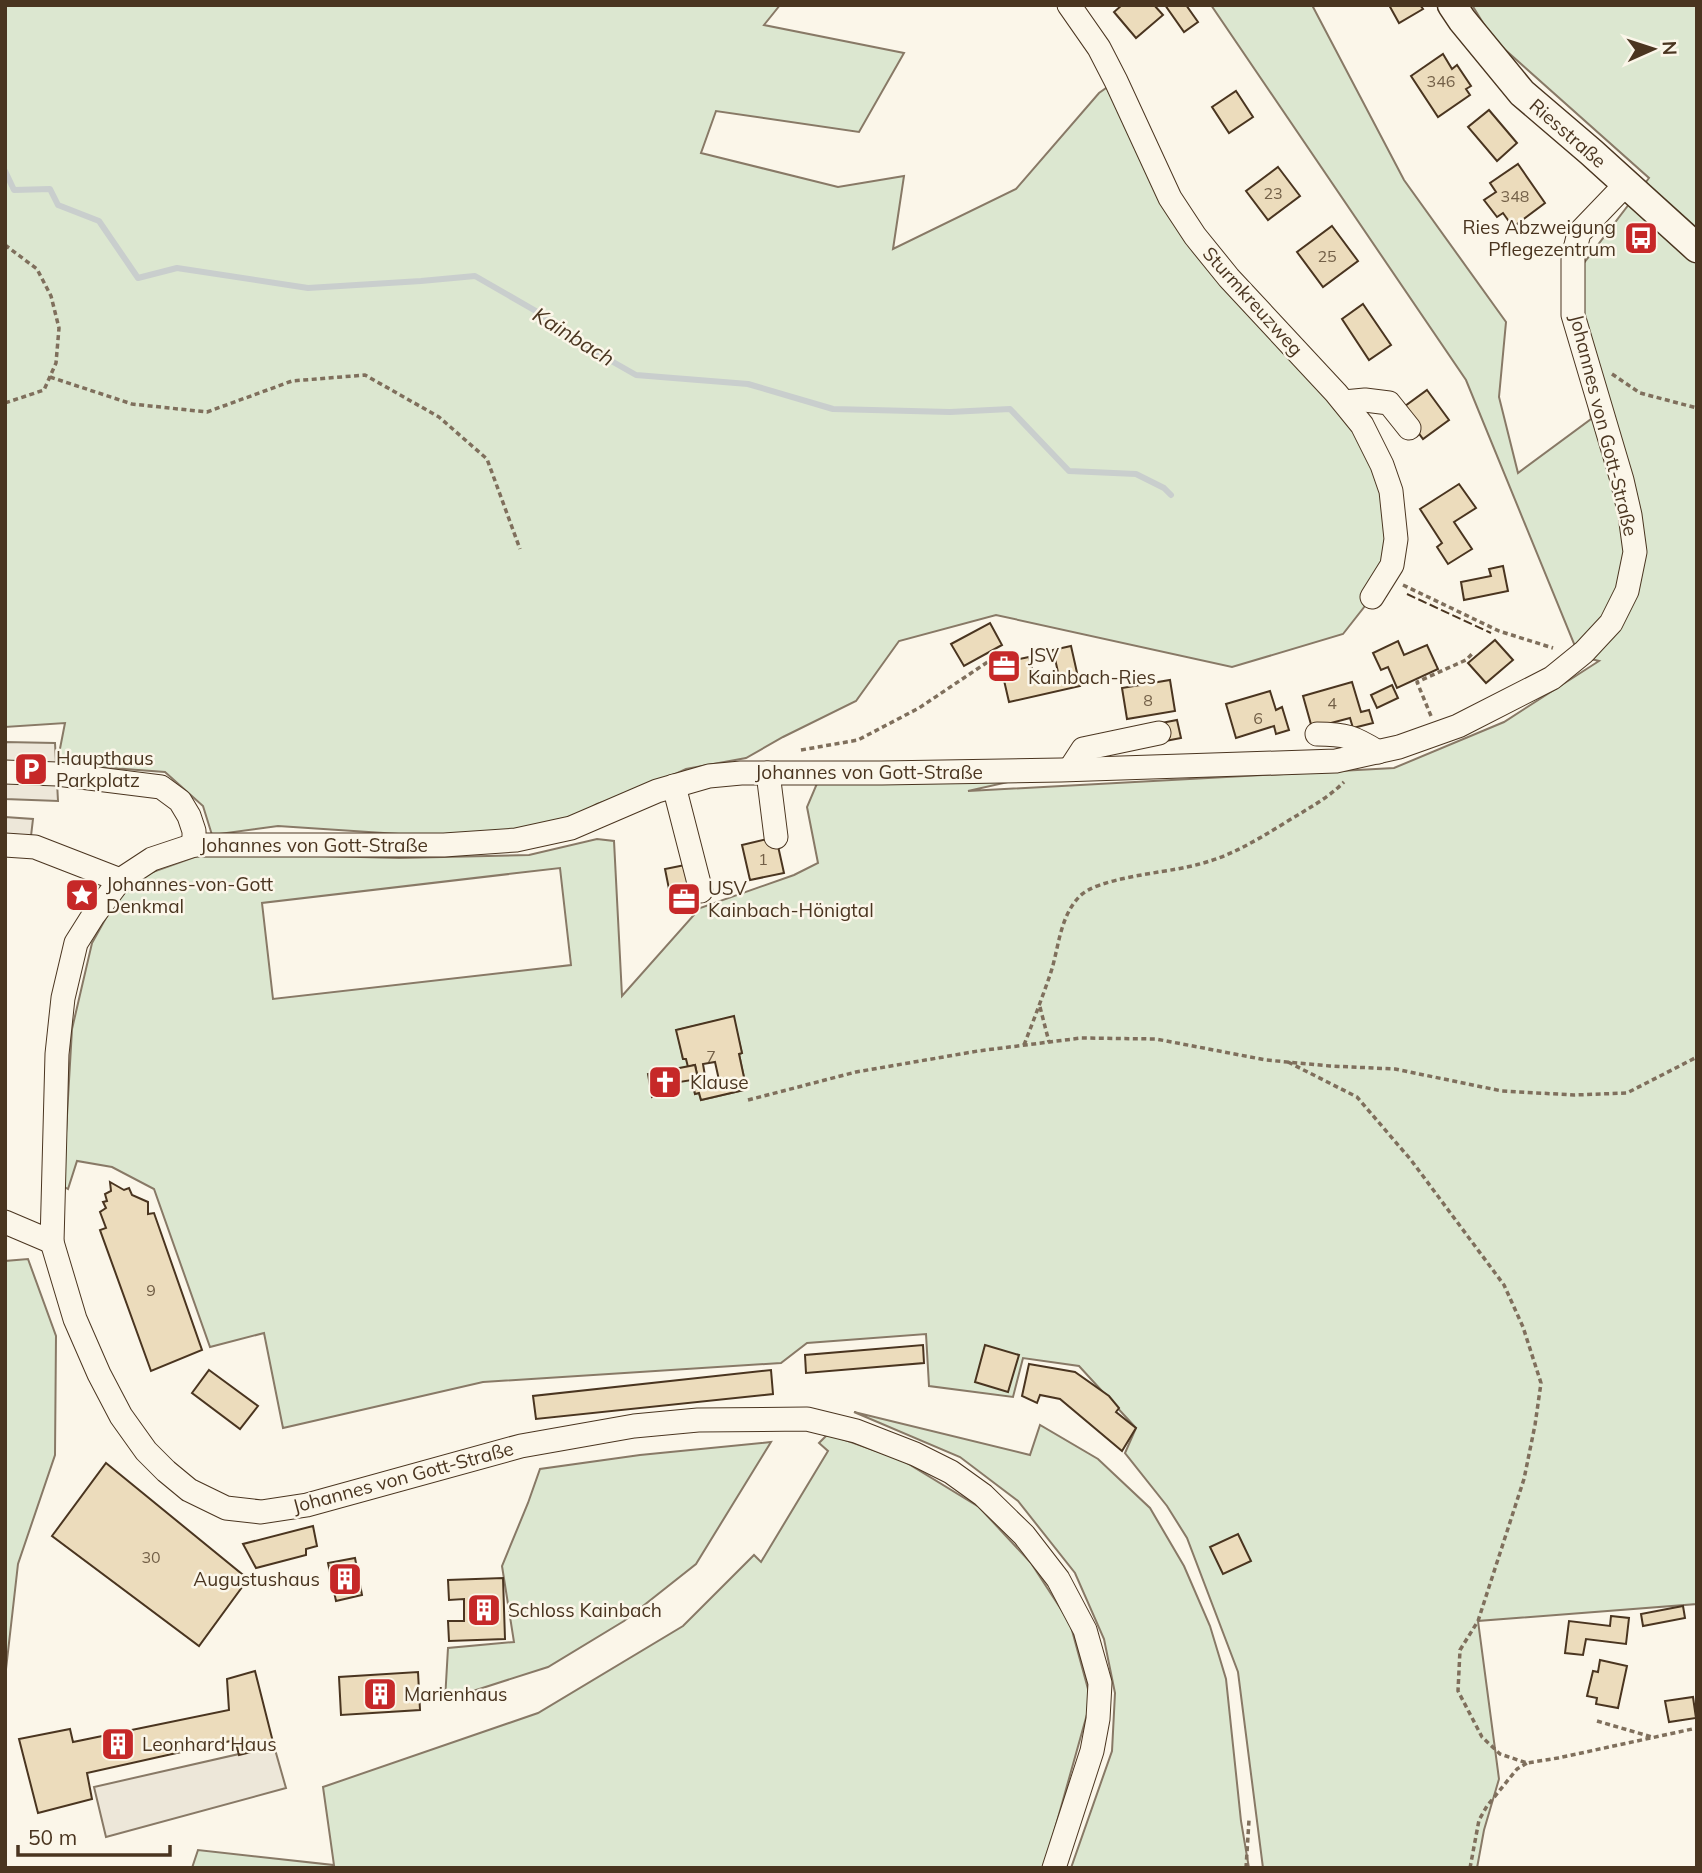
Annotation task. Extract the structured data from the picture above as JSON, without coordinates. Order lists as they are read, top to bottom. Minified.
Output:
{"streets":{"main road":["Riesstraße"],"street":["Sturmkreuzweg","Johannes von Gott-Straße"]},"crossings":[["Riesstraße","Johannes von Gott-Straße"]],"water":["Kainbach"],"places":{"bus stop":["Ries Abzweigung Pflegezentrum"],"office":["JSV Kainbach-Ries","USV Kainbach-Hönigtal"],"parking":["Haupthaus Parkplatz"],"place":["Johannes-von-Gott Denkmal"],"church":["Klause"],"building":["Augustushaus","Schloss Kainbach","Marienhaus","Leonhard Haus"]},"house_numbers":["346","23","348","25","8","4","6","1","7","9","30"],"scale_bar":"50 m","north":"right"}
